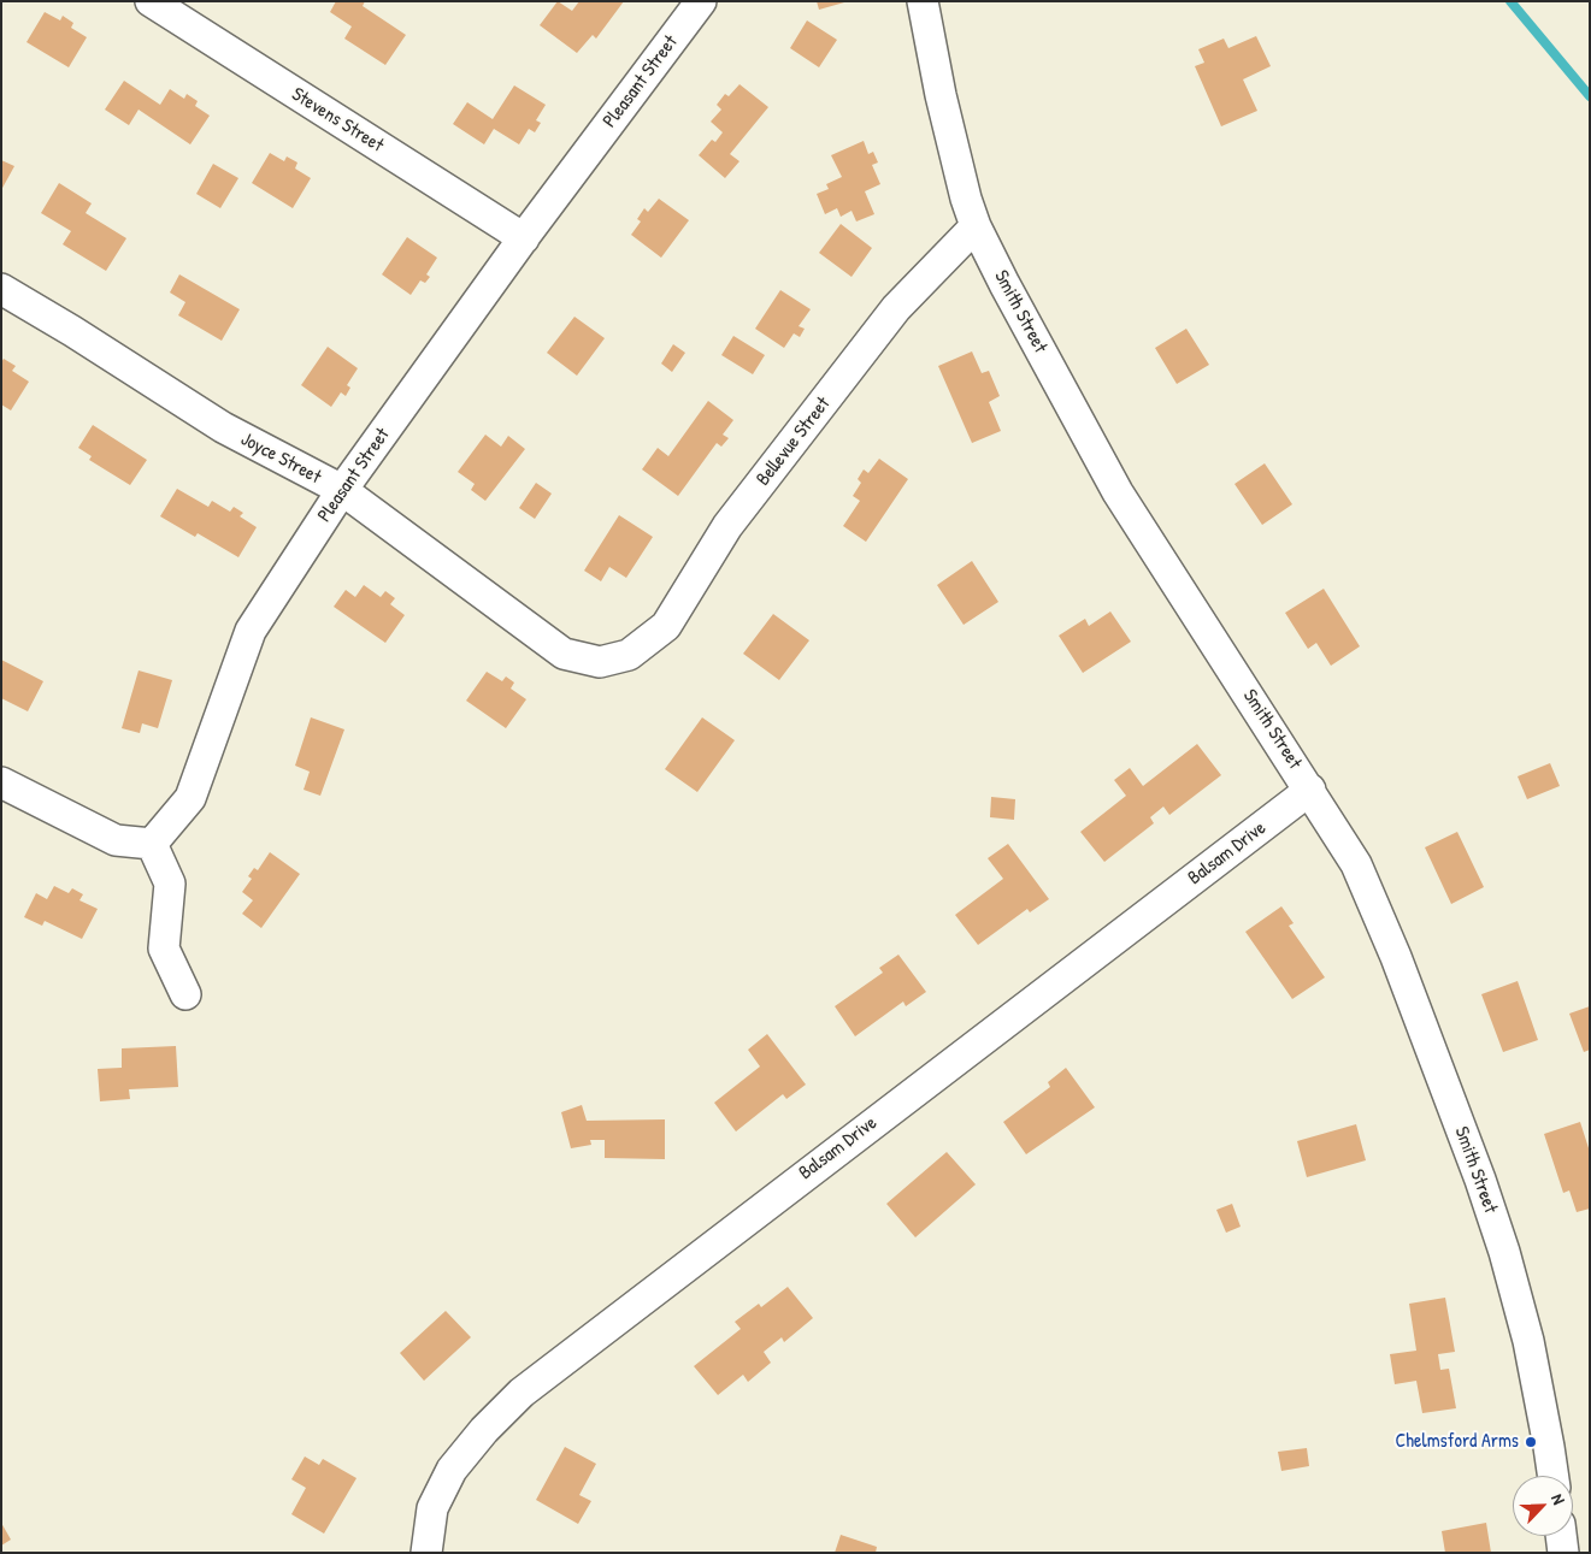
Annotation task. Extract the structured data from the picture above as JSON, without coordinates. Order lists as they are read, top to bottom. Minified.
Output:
{"streets":{"street":["Pleasant Street","Stevens Street","Smith Street","Bellevue Street","Joyce Street","Balsam Drive"]},"crossings":[["Pleasant Street","Stevens Street"],["Pleasant Street","Joyce Street"],["Smith Street","Bellevue Street"],["Smith Street","Balsam Drive"],["Bellevue Street","Joyce Street"]],"places":["Chelmsford Arms"],"north":"top right"}
